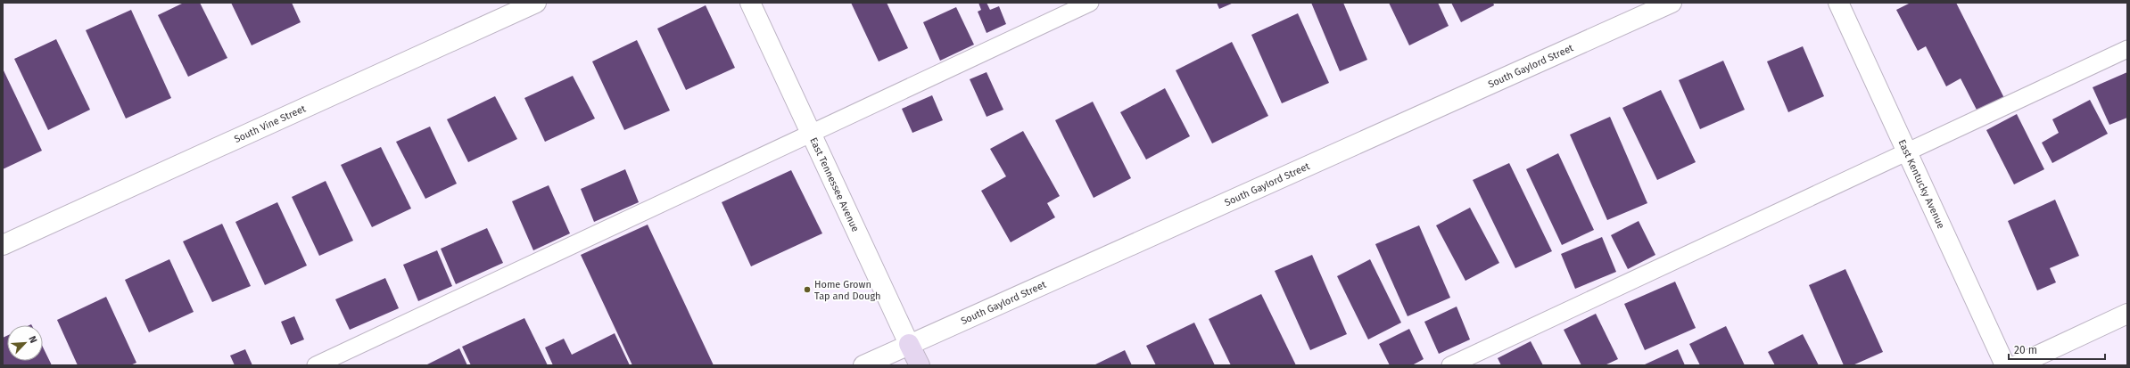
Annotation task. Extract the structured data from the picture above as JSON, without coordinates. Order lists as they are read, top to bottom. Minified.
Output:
{"streets":{"street":["South Gaylord Street","South Vine Street","East Tennessee Avenue","East Kentucky Avenue"]},"crossings":[["South Gaylord Street","East Tennessee Avenue"]],"places":["Home Grown Tap and Dough"],"scale_bar":"20 m","north":"top right"}
